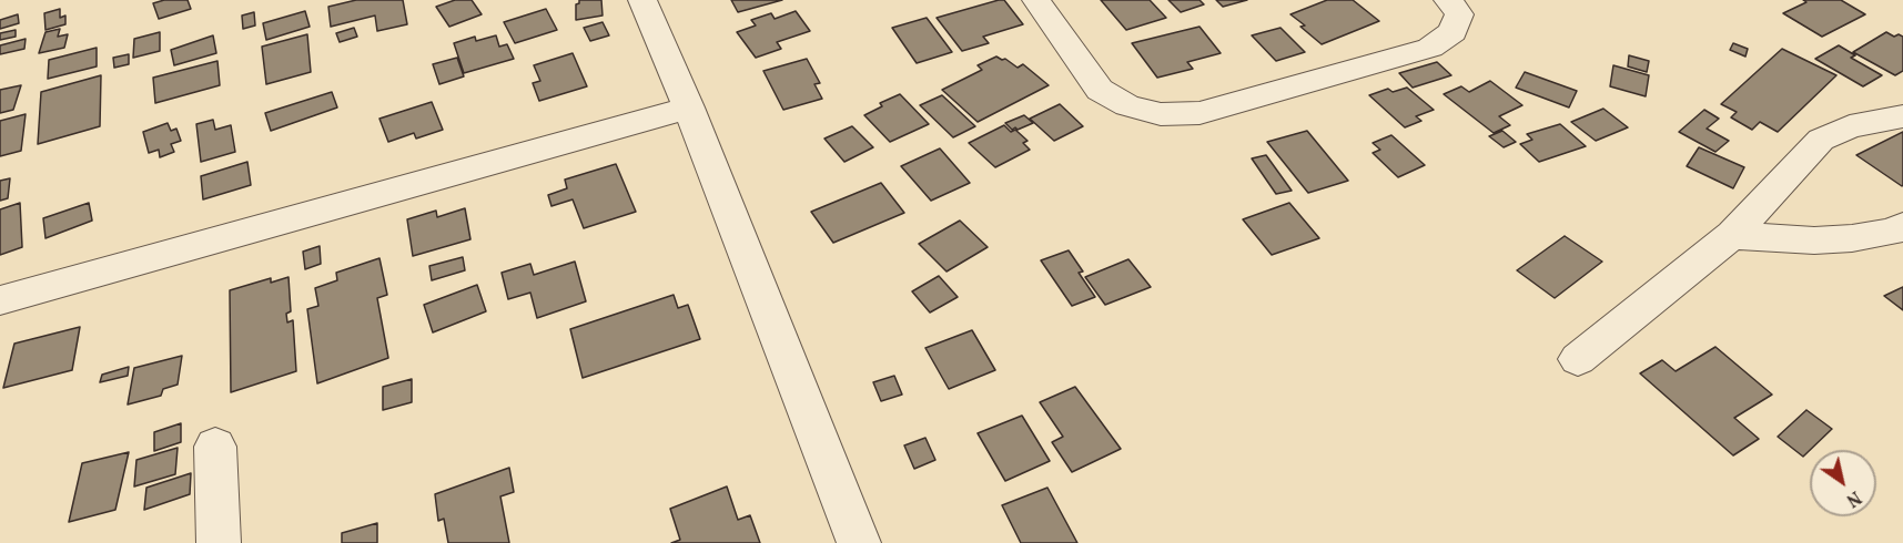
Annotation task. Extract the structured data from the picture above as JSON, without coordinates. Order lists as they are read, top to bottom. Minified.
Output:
{"north":"bottom right"}
